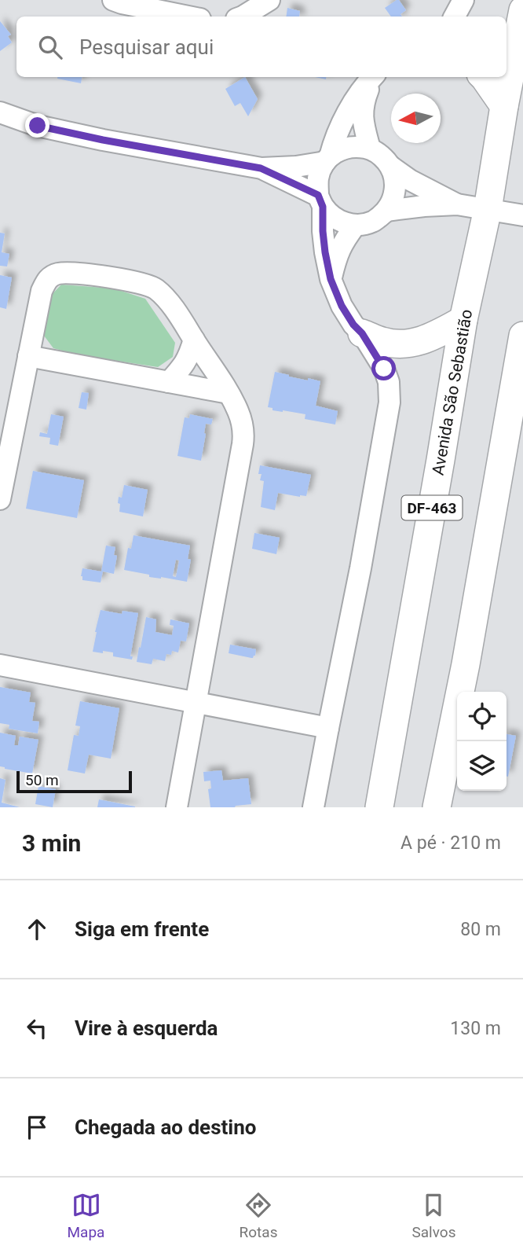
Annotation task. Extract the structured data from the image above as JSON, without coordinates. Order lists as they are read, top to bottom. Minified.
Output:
{"streets":{"main road":["Avenida São Sebastião","DF-463"]},"scale_bar":"50 m","north":"left","page":{"search":"Pesquisar aqui","scale":"50 m","heading":["3 min","A pé · 210 m"],"list":[["Siga em frente","80 m"],["Vire à esquerda","130 m"],"Chegada ao destino"],"nav":["Mapa","Rotas","Salvos"]}}
